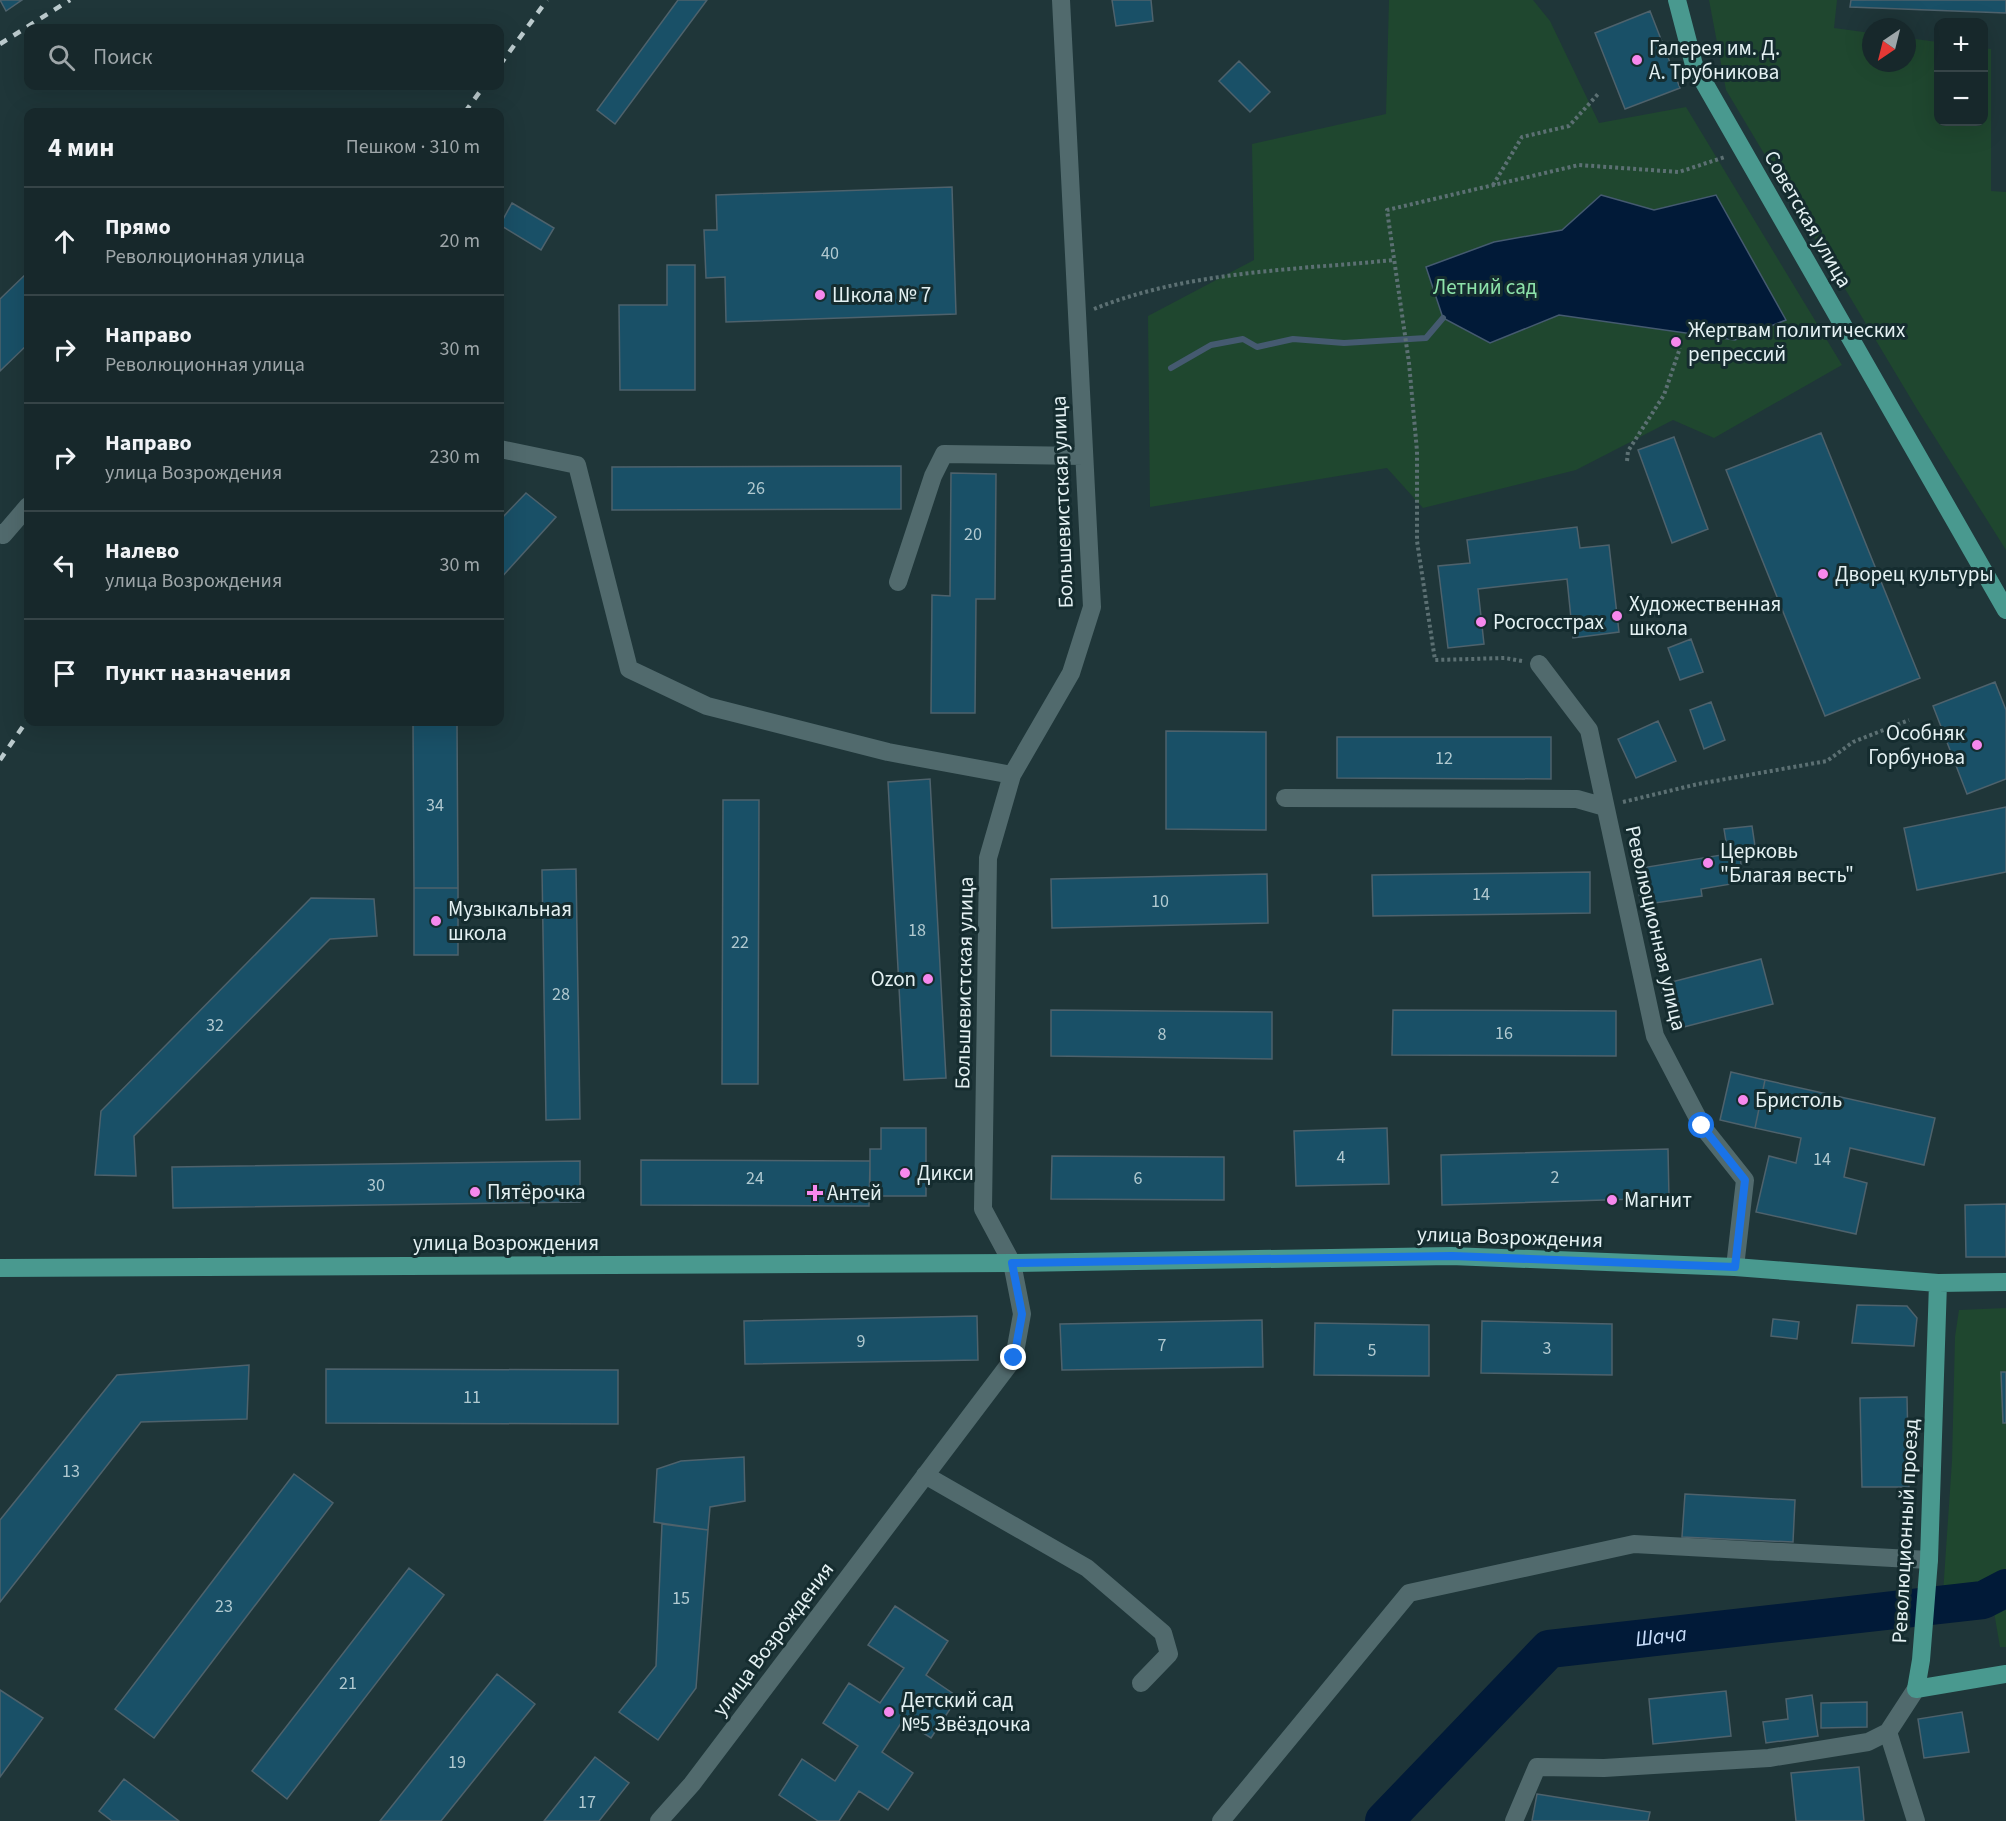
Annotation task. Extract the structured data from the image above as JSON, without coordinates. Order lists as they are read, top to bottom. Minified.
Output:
{"streets":{"main road":["Советская улица","улица Возрождения","Революционный проезд"],"street":["Большевистская улица","Революционная улица"]},"crossings":[["Большевистская улица","улица Возрождения"],["Революционная улица","улица Возрождения"],["улица Возрождения","Революционный проезд"]],"water":["Шача"],"parks":["Летний сад"],"places":{"other":["Галерея им. Д. А. Трубникова","Школа № 7","Жертвам политических репрессий","Дворец культуры","Художественная школа","Росгосстрах","Особняк Горбунова","Церковь \"Благая весть\"","Музыкальная школа","Ozon","Бристоль","Дикси","Пятёрочка","Магнит","Детский сад №5 Звёздочка"],"health":["Антей"]},"house_numbers":["40","26","20","12","34","14","10","18","22","28","32","16","8","4","14","2","24","6","30","9","7","3","5","11","13","15","23","21","19","17"],"north":"bottom left","page":{"map_buttons":["+","−"],"search":"Поиск","heading":["4 мин","Пешком · 310 m"],"list":[["Прямо","Революционная улица","20 m"],["Направо","Революционная улица","30 m"],["Направо","улица Возрождения","230 m"],["Налево","улица Возрождения","30 m"],"Пункт назначения"]}}
